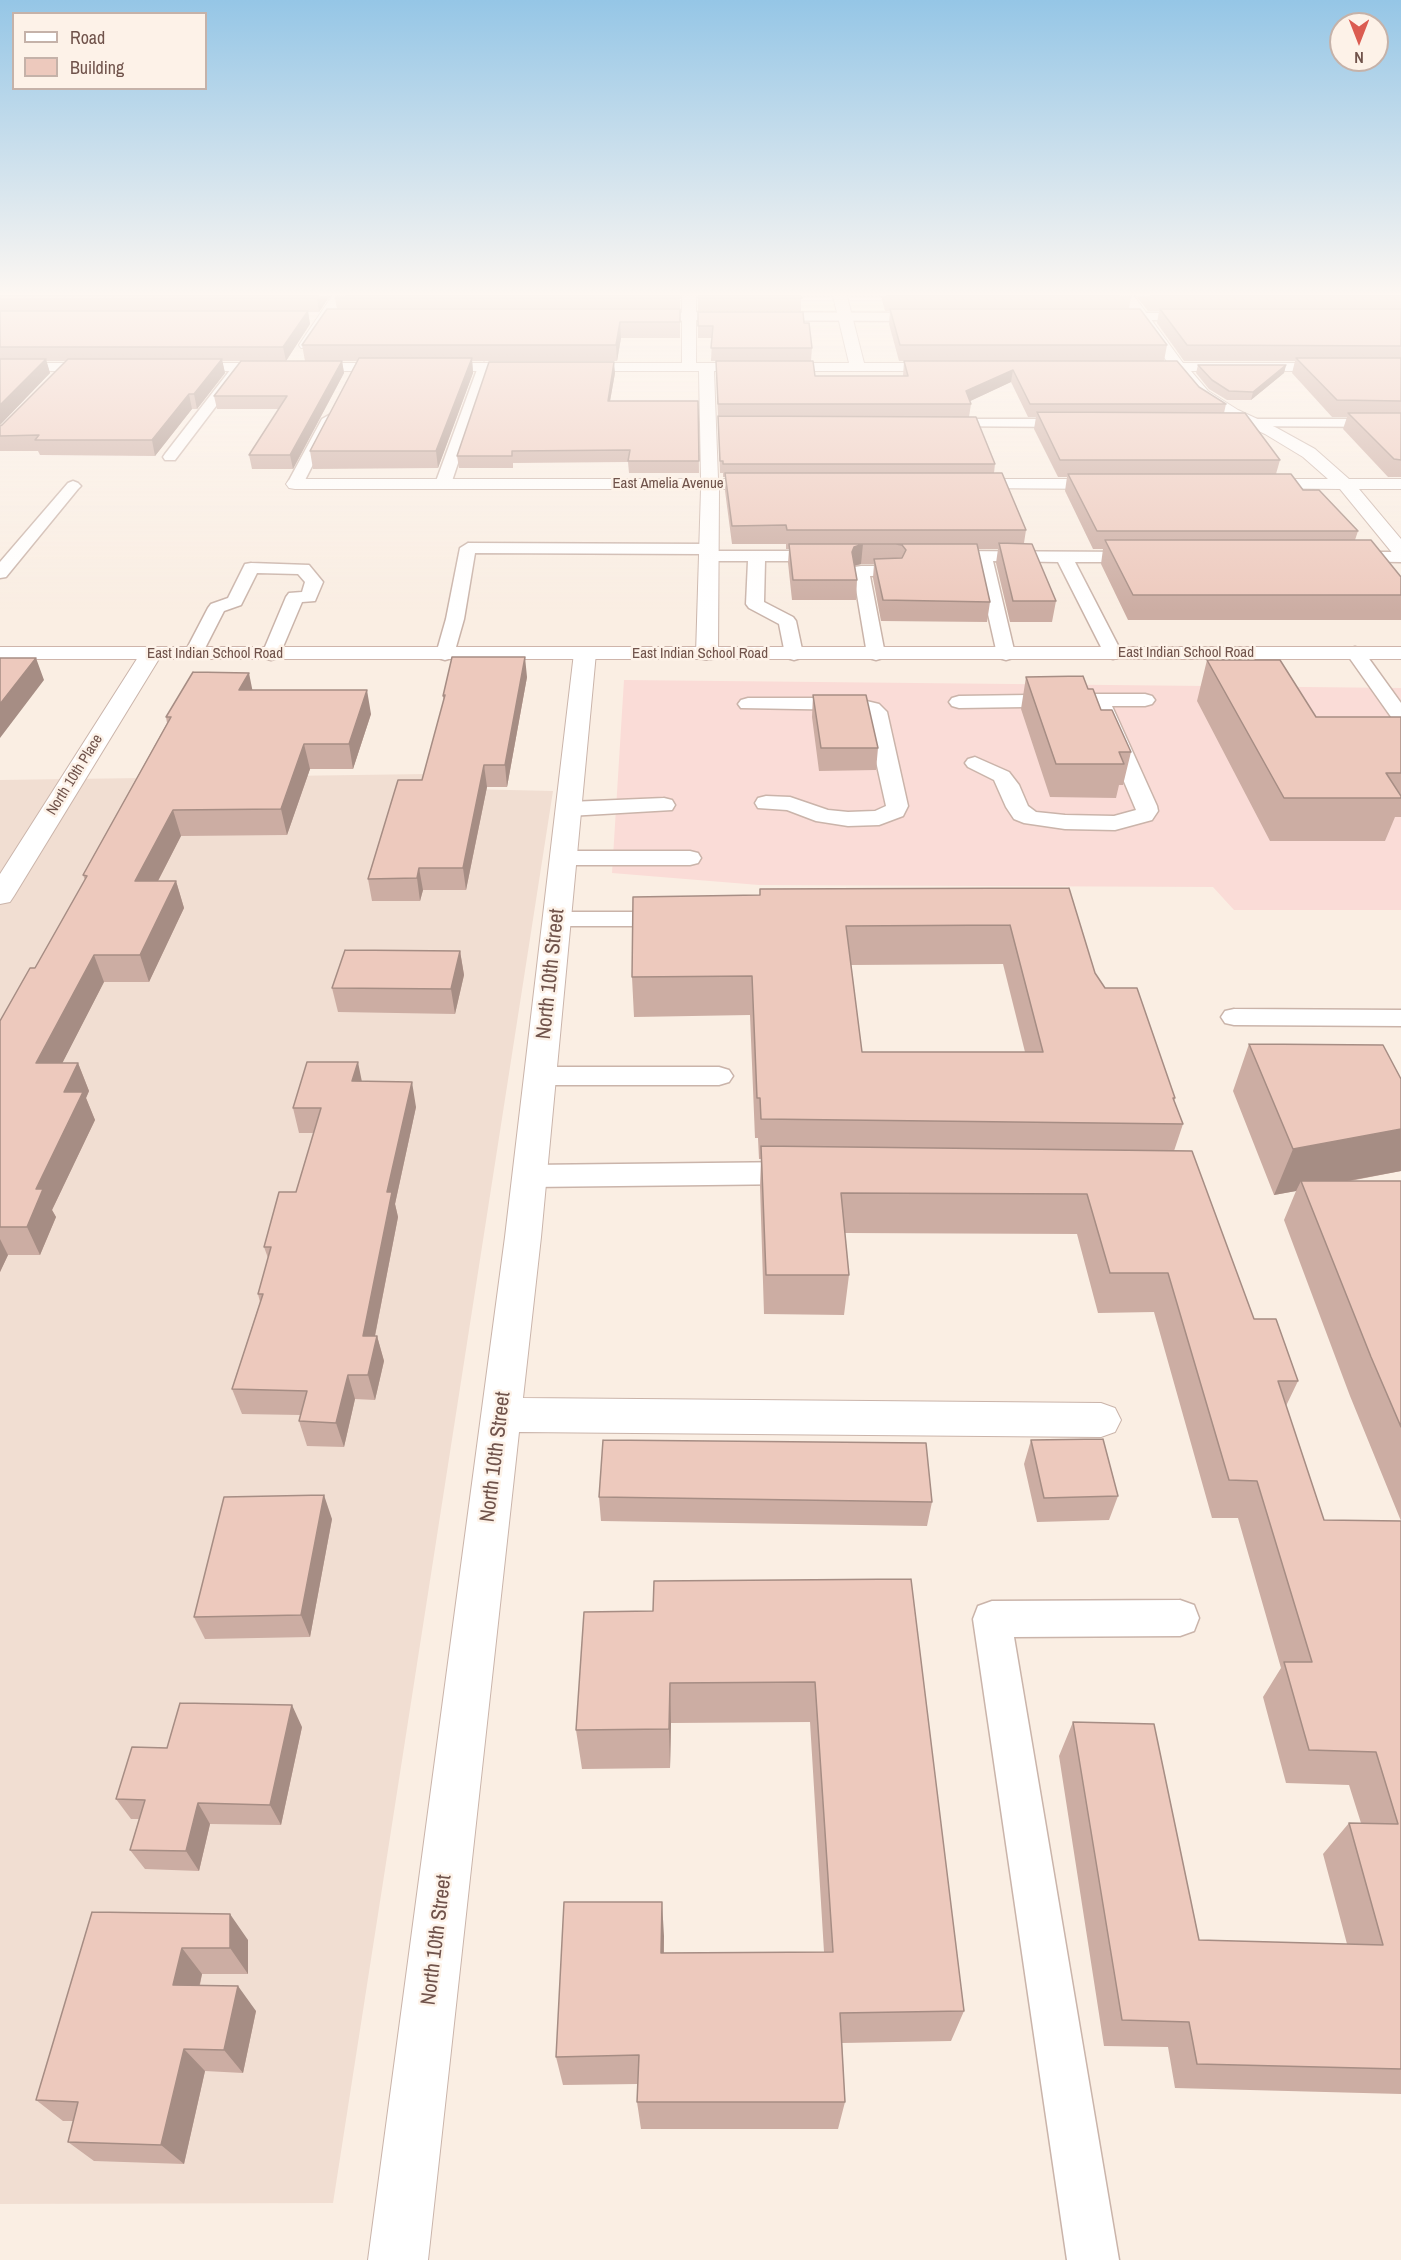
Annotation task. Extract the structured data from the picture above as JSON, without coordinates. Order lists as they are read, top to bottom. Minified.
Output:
{"streets":{"street":["East Amelia Avenue","East Indian School Road","North 10th Place","North 10th Street"]},"crossings":[["East Indian School Road","North 10th Place"],["East Indian School Road","North 10th Street"]],"legend":["Road","Building"],"north":"bottom"}
